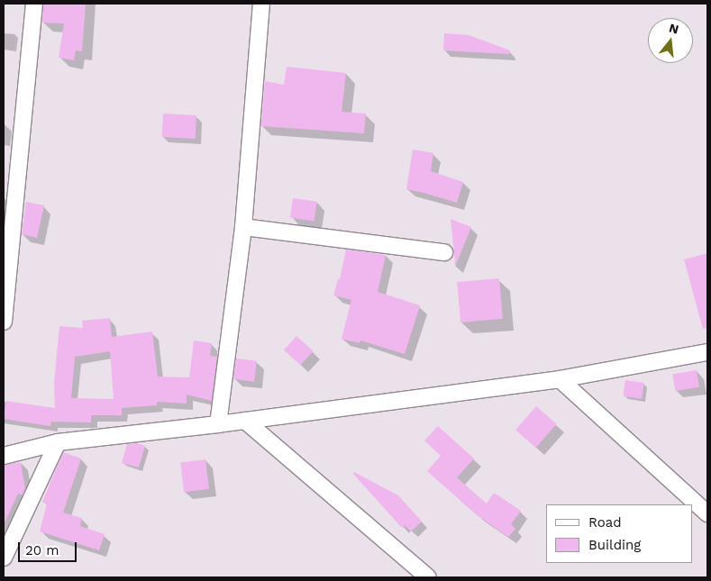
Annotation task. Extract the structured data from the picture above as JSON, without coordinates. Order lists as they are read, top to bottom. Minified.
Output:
{"legend":["Road","Building"],"scale_bar":"20 m","north":"top"}
